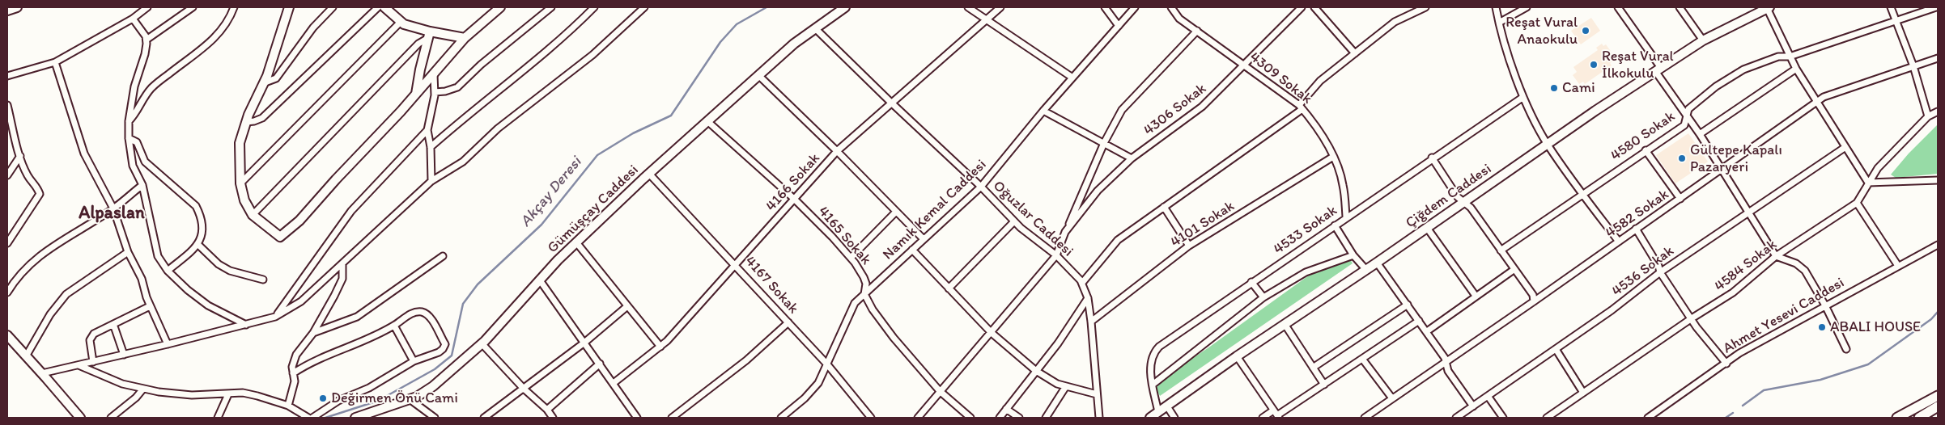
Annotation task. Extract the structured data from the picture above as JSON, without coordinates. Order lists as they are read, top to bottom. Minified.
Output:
{"streets":{"street":["4309 Sokak","4306 Sokak","4580 Sokak","4166 Sokak","Çiğdem Caddesi","Gümüşçay Caddesi","Namık Kemal Caddesi","4582 Sokak","Oğuzlar Caddesi","4101 Sokak","4533 Sokak","4165 Sokak","4584 Sokak","4536 Sokak","4167 Sokak","Ahmet Yesevi Caddesi"]},"crossings":[["4309 Sokak","4306 Sokak"],["4309 Sokak","4101 Sokak"],["4309 Sokak","4533 Sokak"],["4166 Sokak","Oğuzlar Caddesi"],["4166 Sokak","4165 Sokak"],["4166 Sokak","4167 Sokak"],["Çiğdem Caddesi","4533 Sokak"],["Gümüşçay Caddesi","Oğuzlar Caddesi"],["Gümüşçay Caddesi","4165 Sokak"],["Gümüşçay Caddesi","4167 Sokak"],["Namık Kemal Caddesi","Oğuzlar Caddesi"],["Namık Kemal Caddesi","4165 Sokak"],["Namık Kemal Caddesi","4167 Sokak"],["Oğuzlar Caddesi","4101 Sokak"]],"districts":["Alpaslan"],"water":["Akçay Deresi"],"places":["Reşat Vural Anaokulu","Reşat Vural İlkokulu","Cami","Gültepe Kapalı Pazaryeri","ABALI HOUSE","Değirmen Önü Cami"]}
